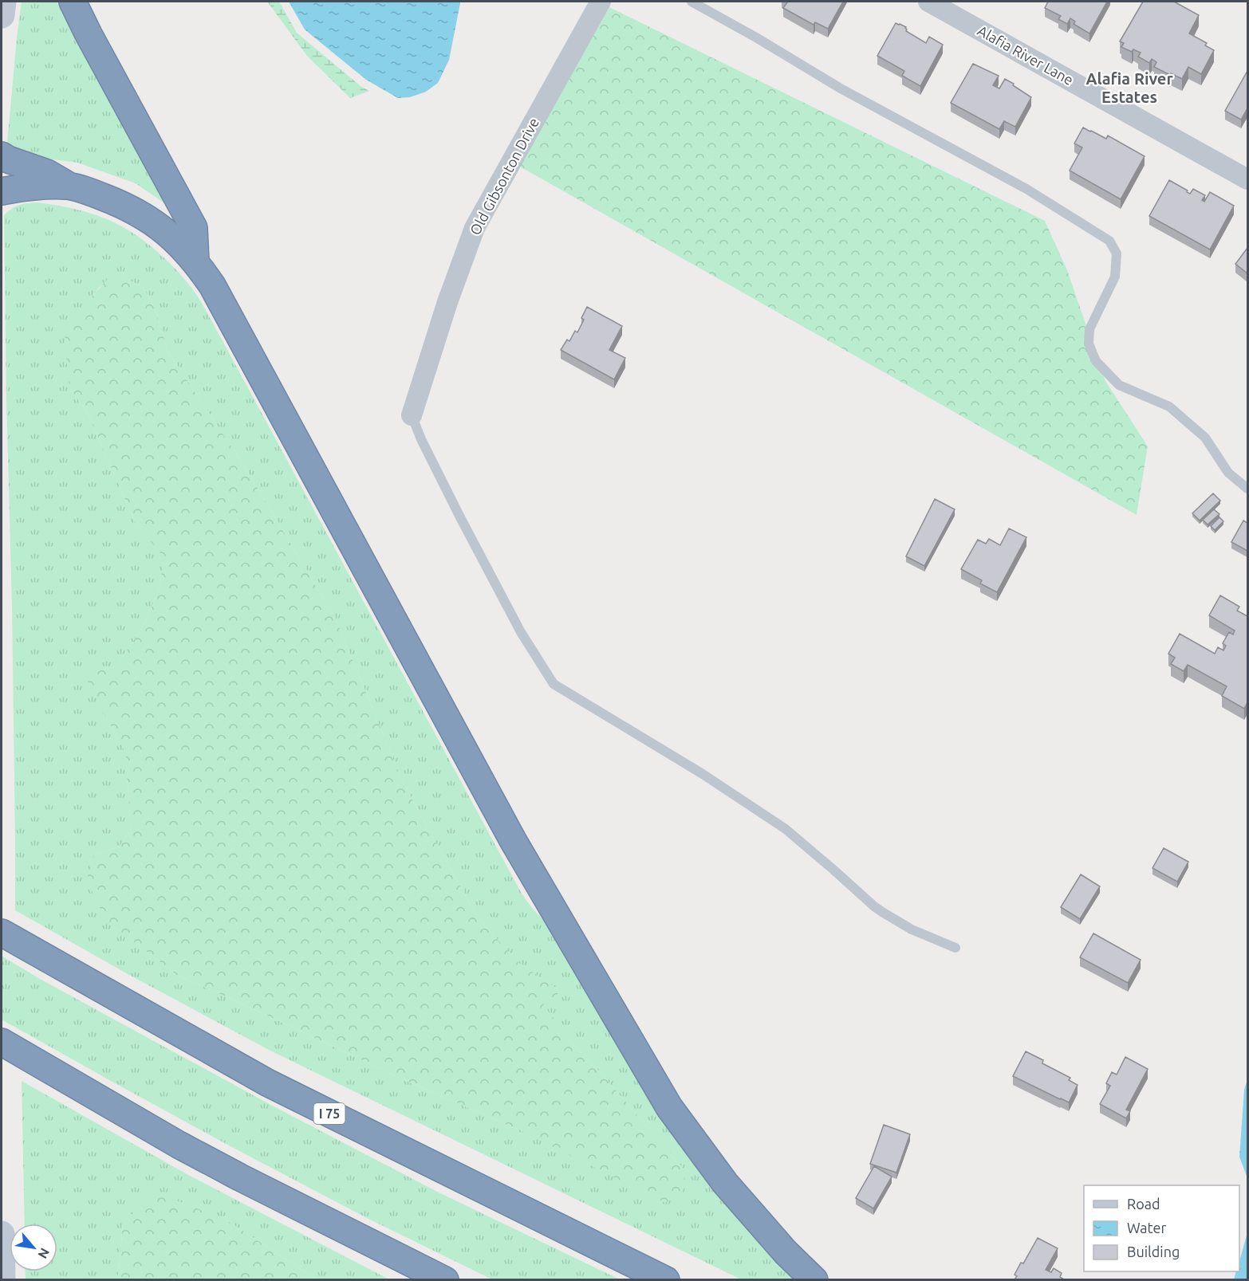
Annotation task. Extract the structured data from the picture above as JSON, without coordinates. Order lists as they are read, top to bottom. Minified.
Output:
{"streets":{"highway":["I 75"],"street":["Alafia River Lane","Old Gibsonton Drive"]},"districts":["Alafia River Estates"],"legend":["Road","Water","Building"],"north":"bottom right"}
